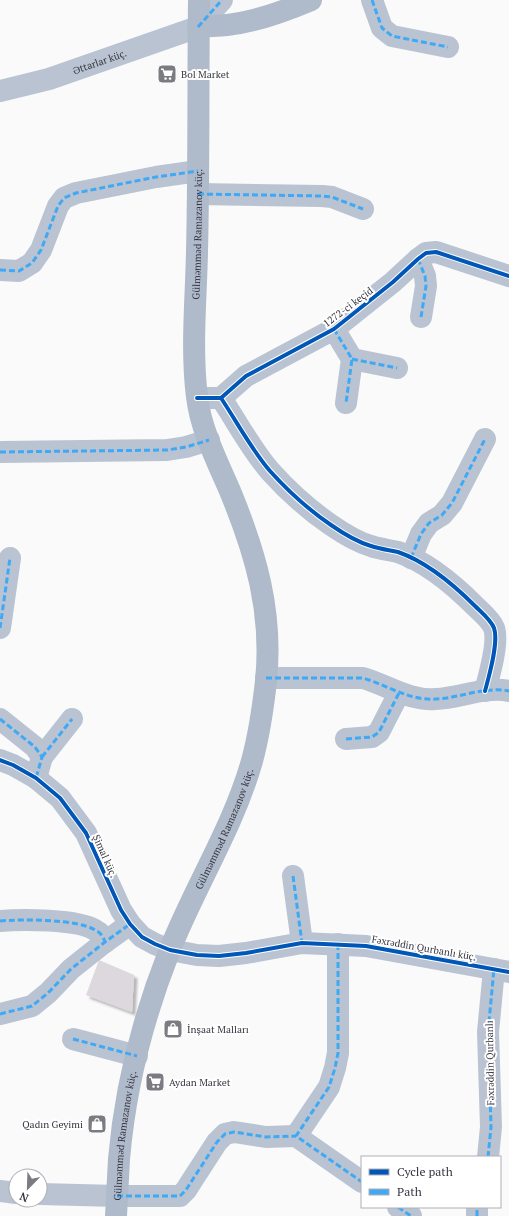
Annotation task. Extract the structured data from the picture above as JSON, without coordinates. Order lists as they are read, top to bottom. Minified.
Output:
{"streets":{"main road":["Gülməmməd Ramazanov küç."],"street":["Əttarlar küç.","1272-ci keçid","Şimal küç.","Fəxrəddin Qurbanlı küç.","Fəxrəddin Qurbanlı"]},"crossings":[["Əttarlar küç.","Gülməmməd Ramazanov küç."],["Gülməmməd Ramazanov küç.","Şimal küç."],["Gülməmməd Ramazanov küç.","Fəxrəddin Qurbanlı küç."],["Şimal küç.","Fəxrəddin Qurbanlı küç."],["Fəxrəddin Qurbanlı küç.","Fəxrəddin Qurbanlı"]],"places":{"supermarket":["Bol Market","Aydan Market"],"shop":["İnşaat Malları","Qadın Geyimi"]},"legend":["Cycle path","Path"],"north":"bottom left"}
